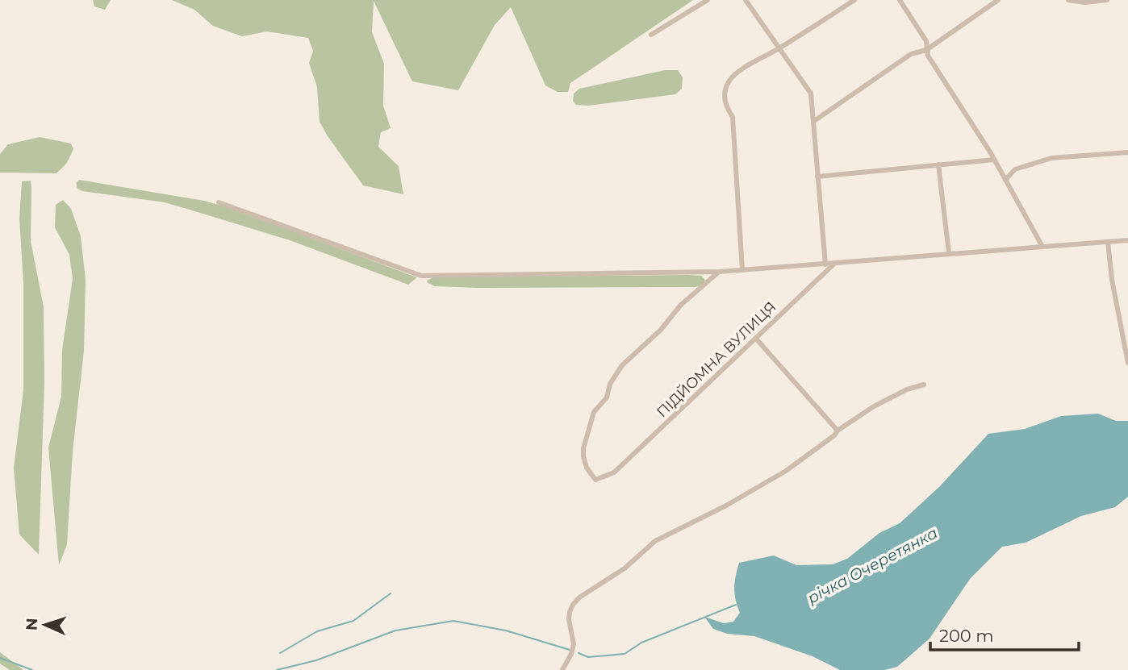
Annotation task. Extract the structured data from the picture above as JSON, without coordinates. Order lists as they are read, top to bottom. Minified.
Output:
{"streets":{"street":["ПІДЙОМНА ВУЛИЦЯ"]},"water":["річка Очеретянка"],"scale_bar":"200 m","north":"left"}
